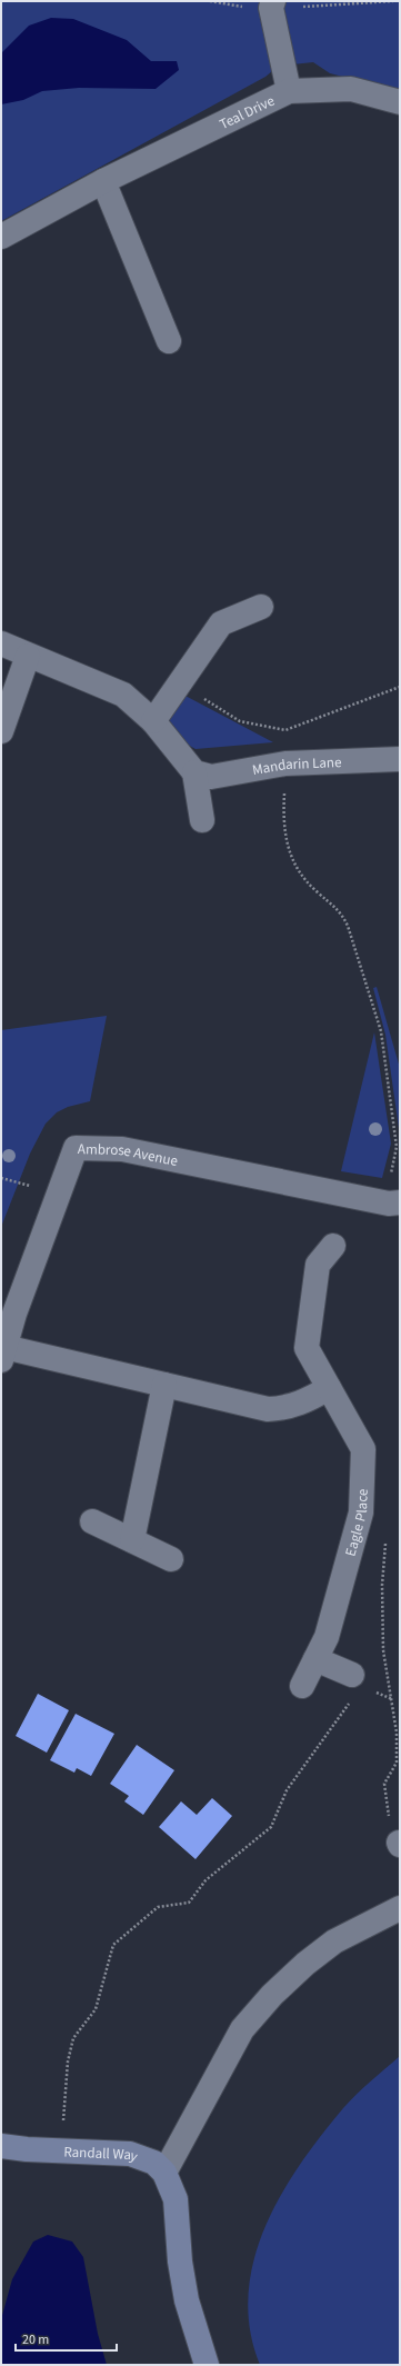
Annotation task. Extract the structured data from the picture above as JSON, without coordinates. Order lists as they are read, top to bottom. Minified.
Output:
{"streets":{"street":["Teal Drive","Mandarin Lane","Ambrose Avenue","Eagle Place","Randall Way"]},"scale_bar":"20 m"}
